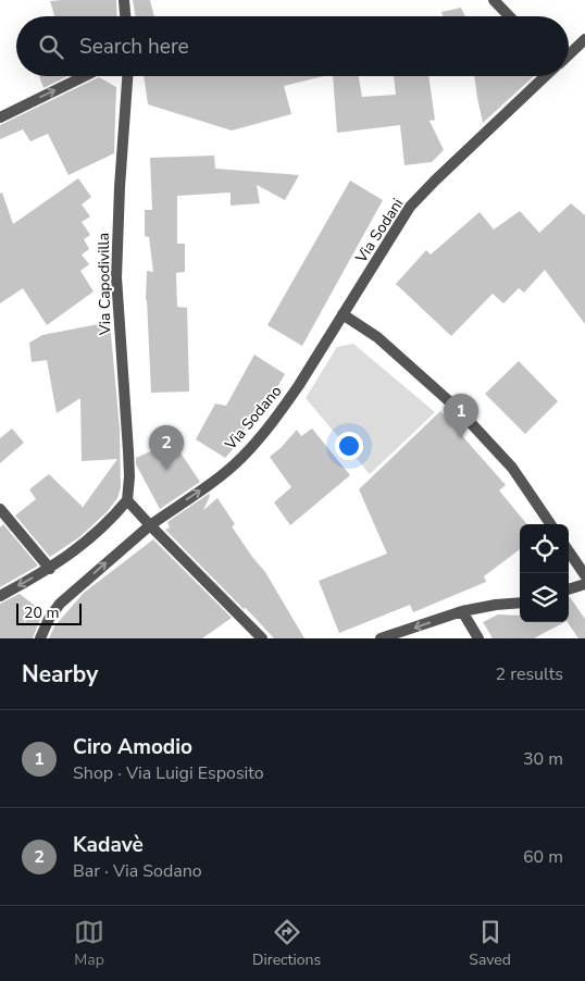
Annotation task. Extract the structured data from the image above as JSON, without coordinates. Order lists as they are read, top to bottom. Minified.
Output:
{"streets":{"street":["Via Sodani","Via Capodivilla","Via Sodano"]},"crossings":[["Via Sodani","Via Sodano"]],"scale_bar":"20 m","page":{"search":"Search here","pins":["1","2"],"scale":"20 m","heading":["Nearby","2 results"],"list":[{"mark":"1","name":"Ciro Amodio","note":"Shop · Via Luigi Esposito","value":"30 m"},{"mark":"2","name":"Kadavè","note":"Bar · Via Sodano","value":"60 m"}],"nav":["Map","Directions","Saved"]}}
